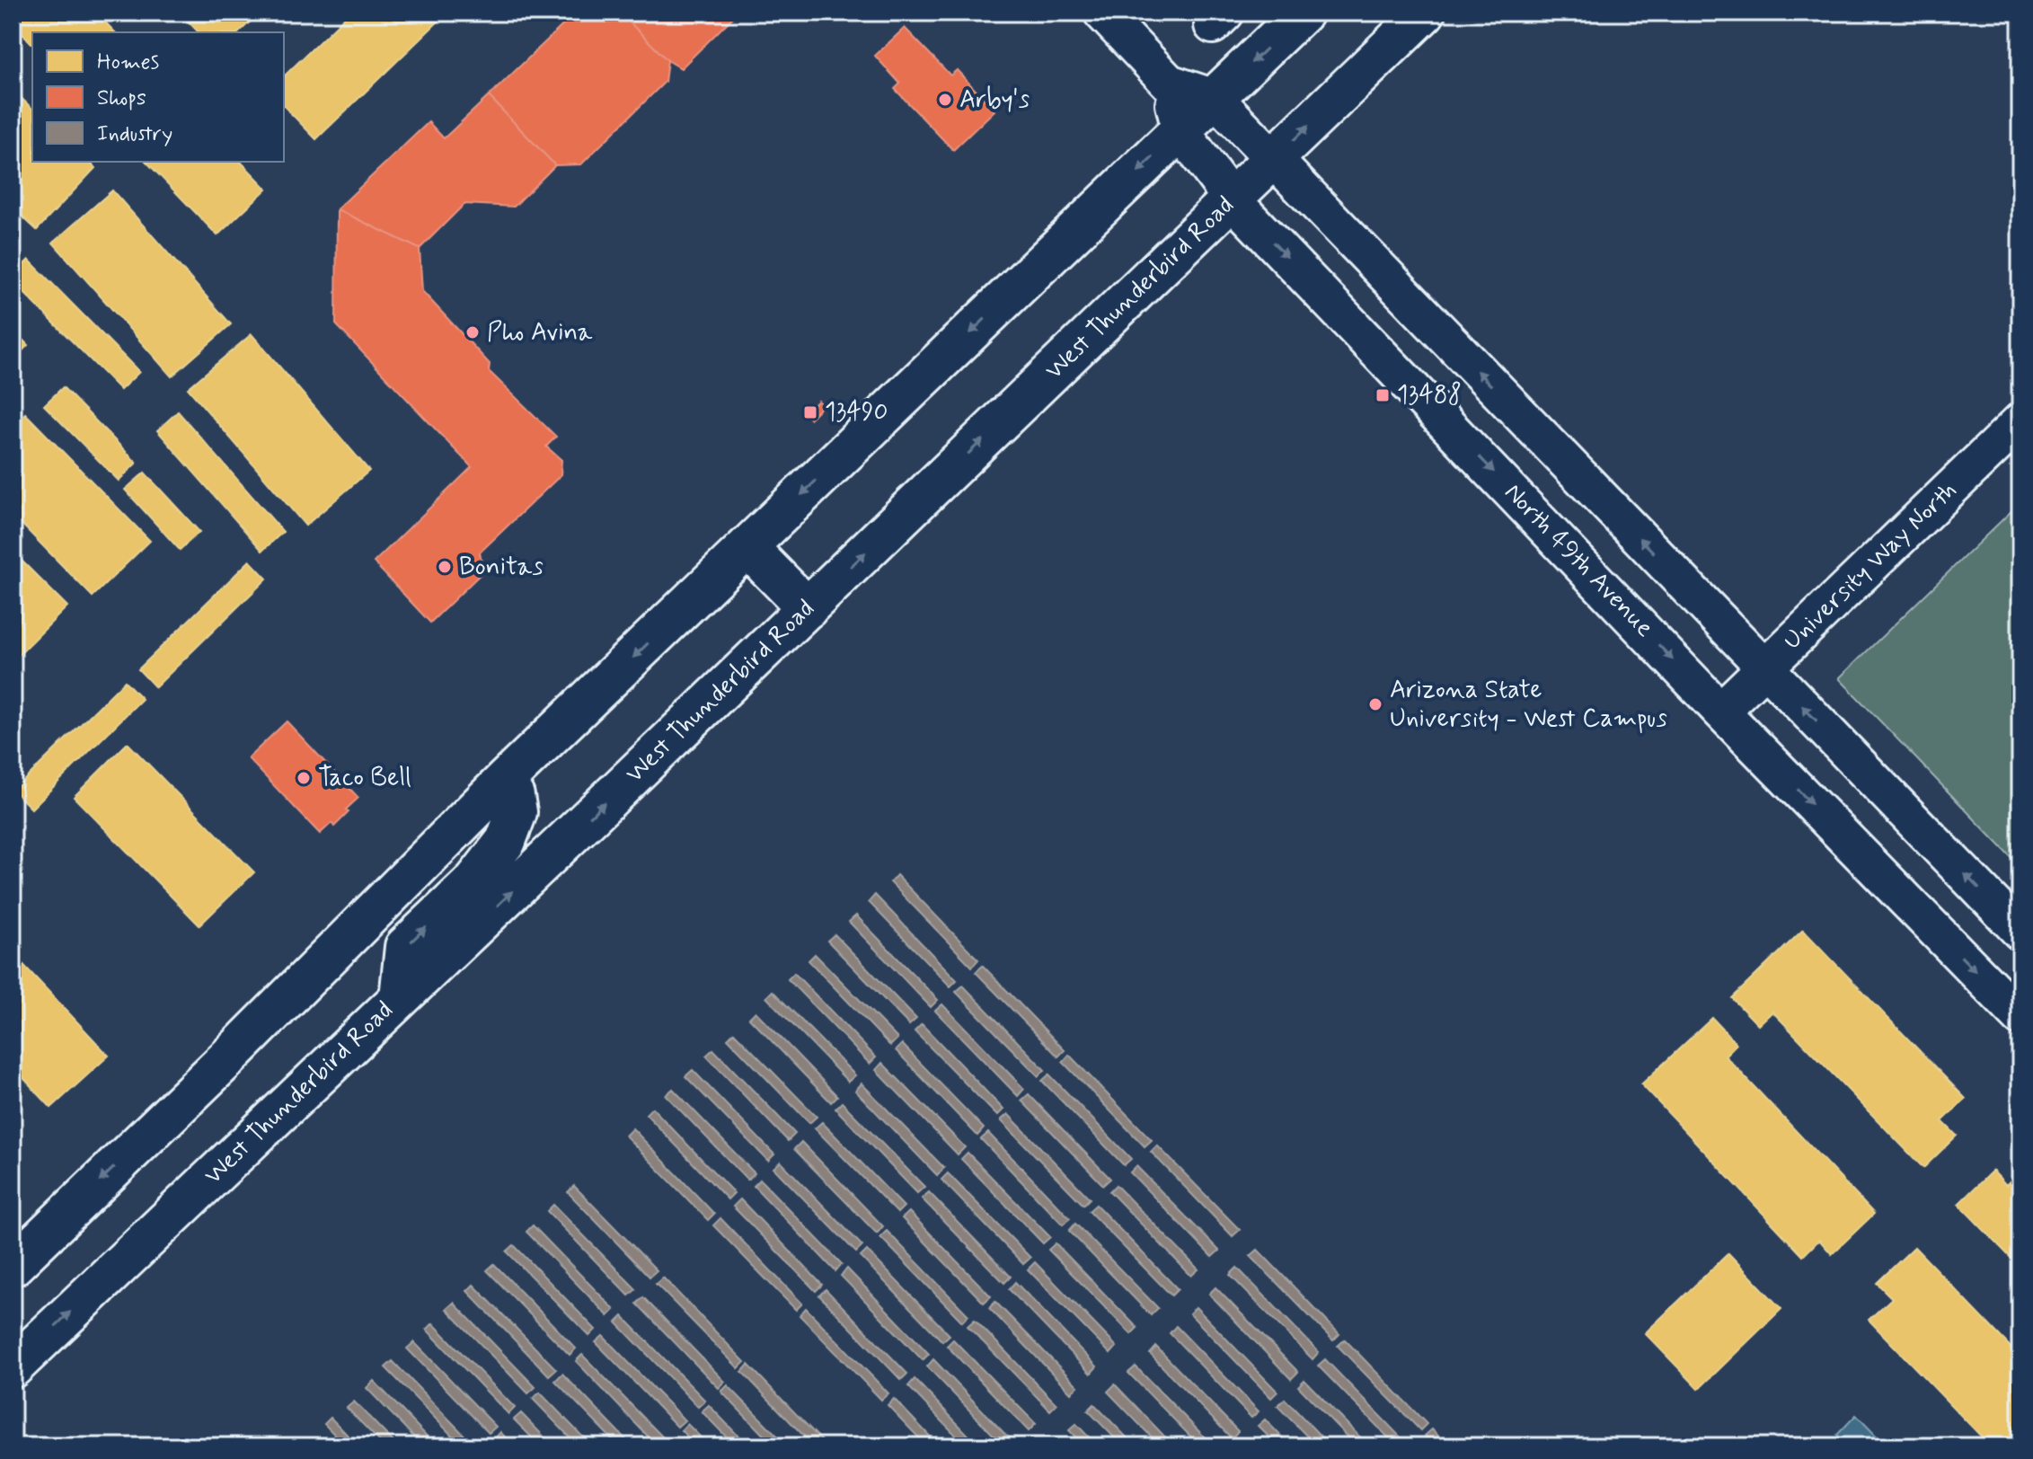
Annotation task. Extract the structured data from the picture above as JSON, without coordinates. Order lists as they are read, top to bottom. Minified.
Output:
{"streets":{"main road":["West Thunderbird Road"],"street":["North 49th Avenue","University Way North"]},"crossings":[["West Thunderbird Road","North 49th Avenue"],["North 49th Avenue","University Way North"]],"places":{"other":["Arby's","Pho Avina","Bonitas","Arizona State University - West Campus","Taco Bell"],"transit":["13488","13490"]},"legend":["Homes","Shops","Industry"]}
